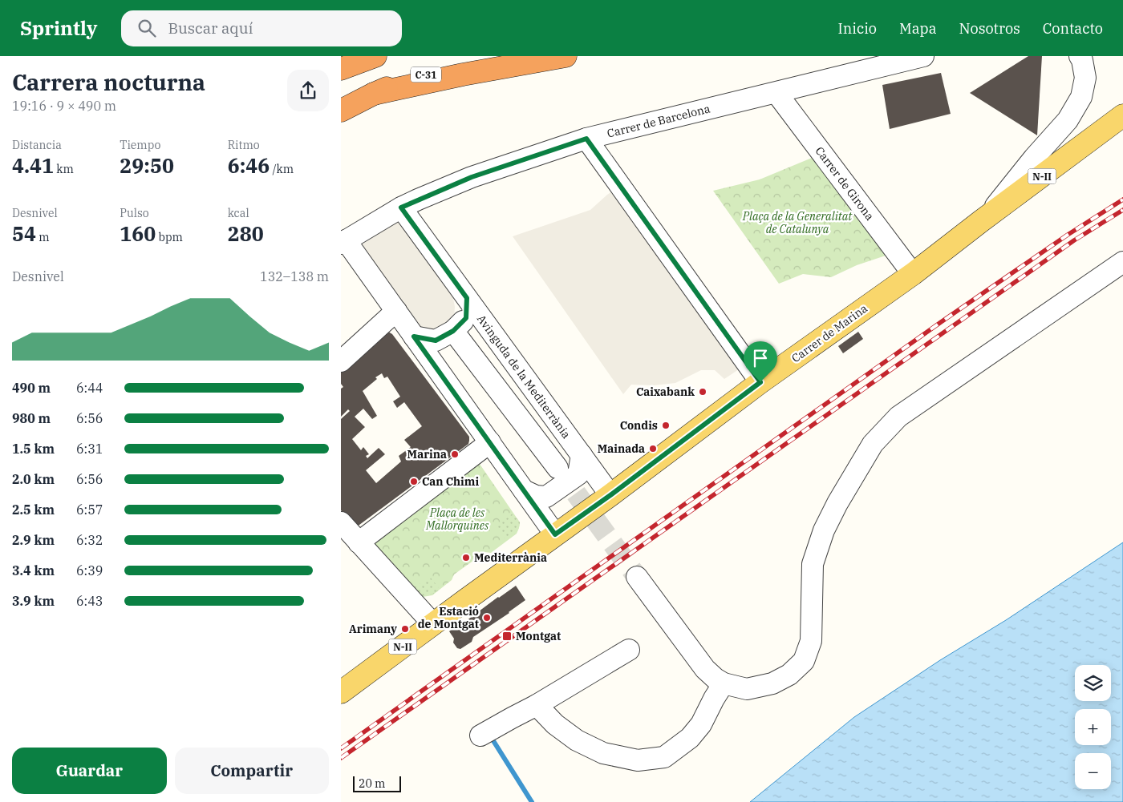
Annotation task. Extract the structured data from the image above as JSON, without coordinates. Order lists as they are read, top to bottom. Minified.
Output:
{"streets":{"highway":["C-31"],"main road":["N-II","Carrer de Marina"],"street":["Carrer de Barcelona","Carrer de Girona","Avinguda de la Mediterrània"]},"crossings":[["Carrer de Barcelona","Carrer de Girona"],["Carrer de Barcelona","Avinguda de la Mediterrània"],["Carrer de Girona","Carrer de Marina"],["Carrer de Marina","Avinguda de la Mediterrània"]],"parks":["Plaça de la Generalitat de Catalunya","Plaça de les Mallorquines"],"places":{"other":["Caixabank","Condis","Mainada","Marina","Can Chimi","Mediterrània","Estació de Montgat","Arimany"],"transit":["Montgat"]},"scale_bar":"20 m","page":{"header":"Sprintly","search":"Buscar aquí","nav":["Inicio","Mapa","Nosotros","Contacto"],"heading":["Carrera nocturna","19:16 · 9 × 490 m"],"stats":[["Distancia","4.41 km"],["Tiempo","29:50"],["Ritmo","6:46 /km"],["Desnivel","54 m"],["Pulso","160 bpm"],["kcal","280"]],"chart":["Desnivel","132–138 m"],"list":[{"name":"490 m","note":"6:44"},{"name":"980 m","note":"6:56"},{"name":"1.5 km","note":"6:31"},{"name":"2.0 km","note":"6:56"},{"name":"2.5 km","note":"6:57"},{"name":"2.9 km","note":"6:32"},{"name":"3.4 km","note":"6:39"},{"name":"3.9 km","note":"6:43"}],"map_buttons":["+","−"],"buttons":["Guardar","Compartir"],"scale":"20 m"}}
